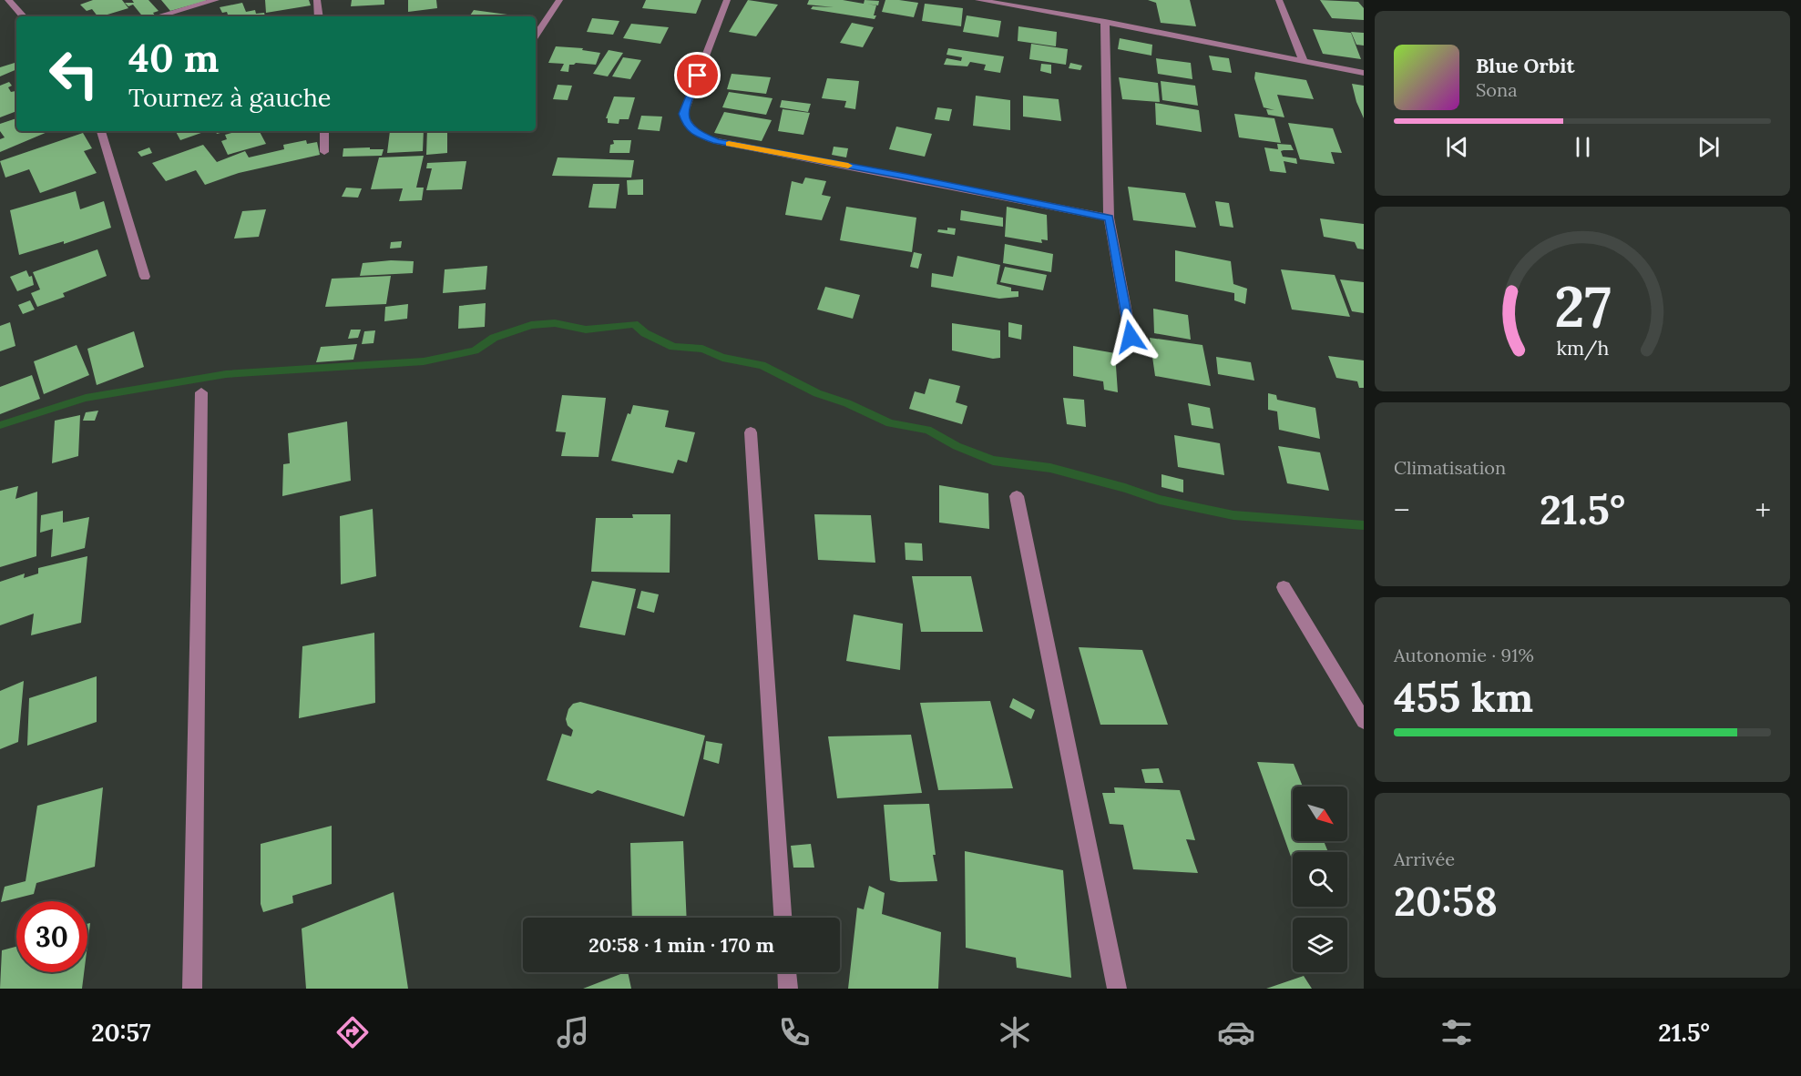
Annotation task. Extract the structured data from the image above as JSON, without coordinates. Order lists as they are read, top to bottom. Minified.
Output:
{"north":"bottom right","page":{"turn":["40 m","Tournez à gauche"],"song":["Blue Orbit","Sona"],"tile":["Climatisation",["Autonomie · 91%","455 km"],["Arrivée","20:58"]],"heat":["−","21.5°","+"],"limit":"30","trip":"20:58 · 1 min · 170 m","tabs":["20:57","21.5°"],"gauge":["27","km/h"]}}
